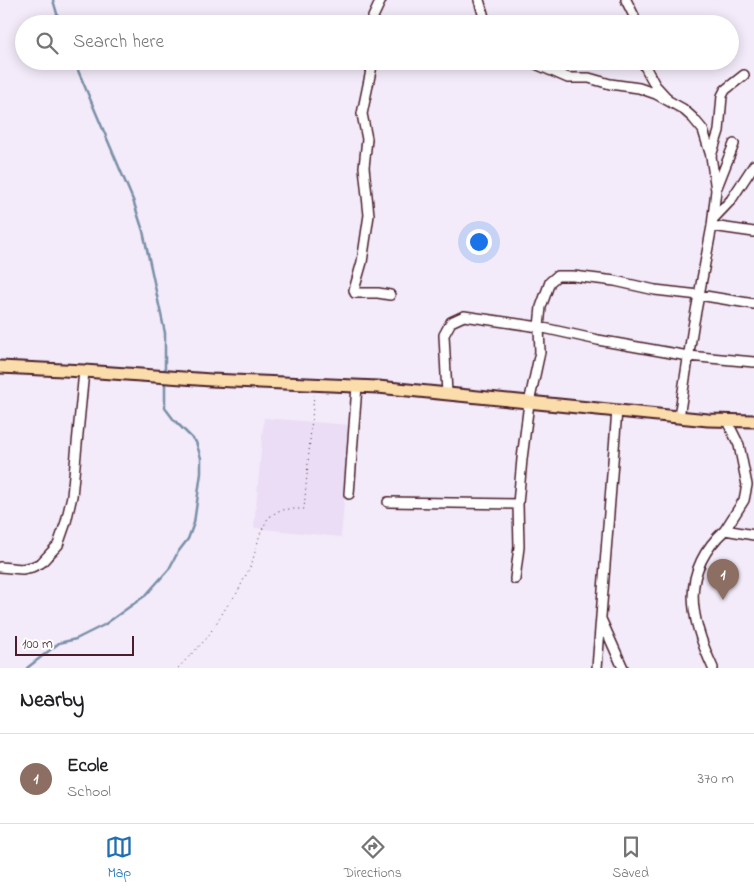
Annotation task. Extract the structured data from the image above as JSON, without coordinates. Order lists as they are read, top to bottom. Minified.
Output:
{"scale_bar":"100 m","page":{"search":"Search here","pins":"1","scale":"100 m","heading":"Nearby","list":[{"mark":"1","name":"Ecole","note":"School","value":"370 m"}],"nav":["Map","Directions","Saved"]}}
